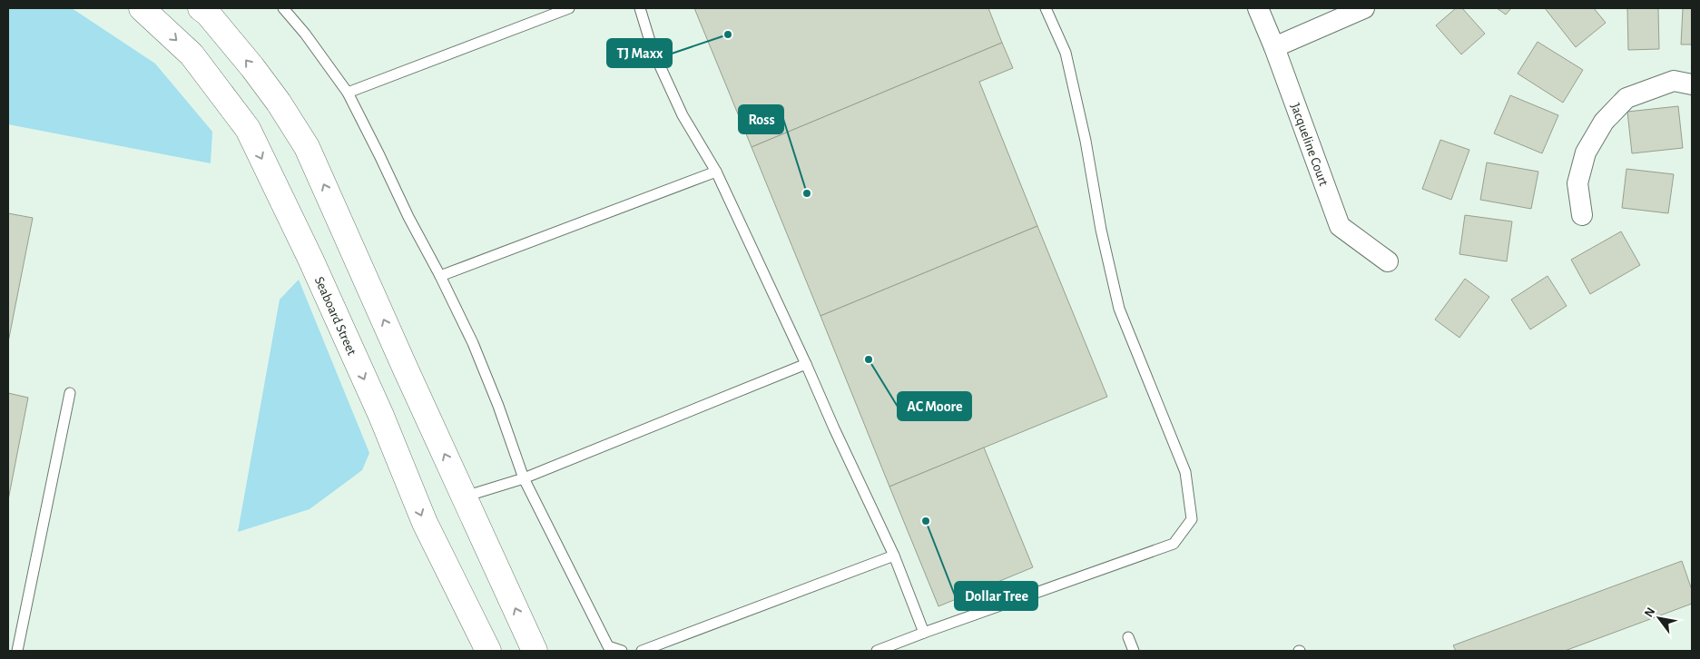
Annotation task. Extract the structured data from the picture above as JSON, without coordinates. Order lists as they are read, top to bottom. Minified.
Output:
{"streets":{"street":["Jacqueline Court","Seaboard Street"]},"places":["TJ Maxx","Ross","AC Moore","Dollar Tree"],"north":"top left"}
